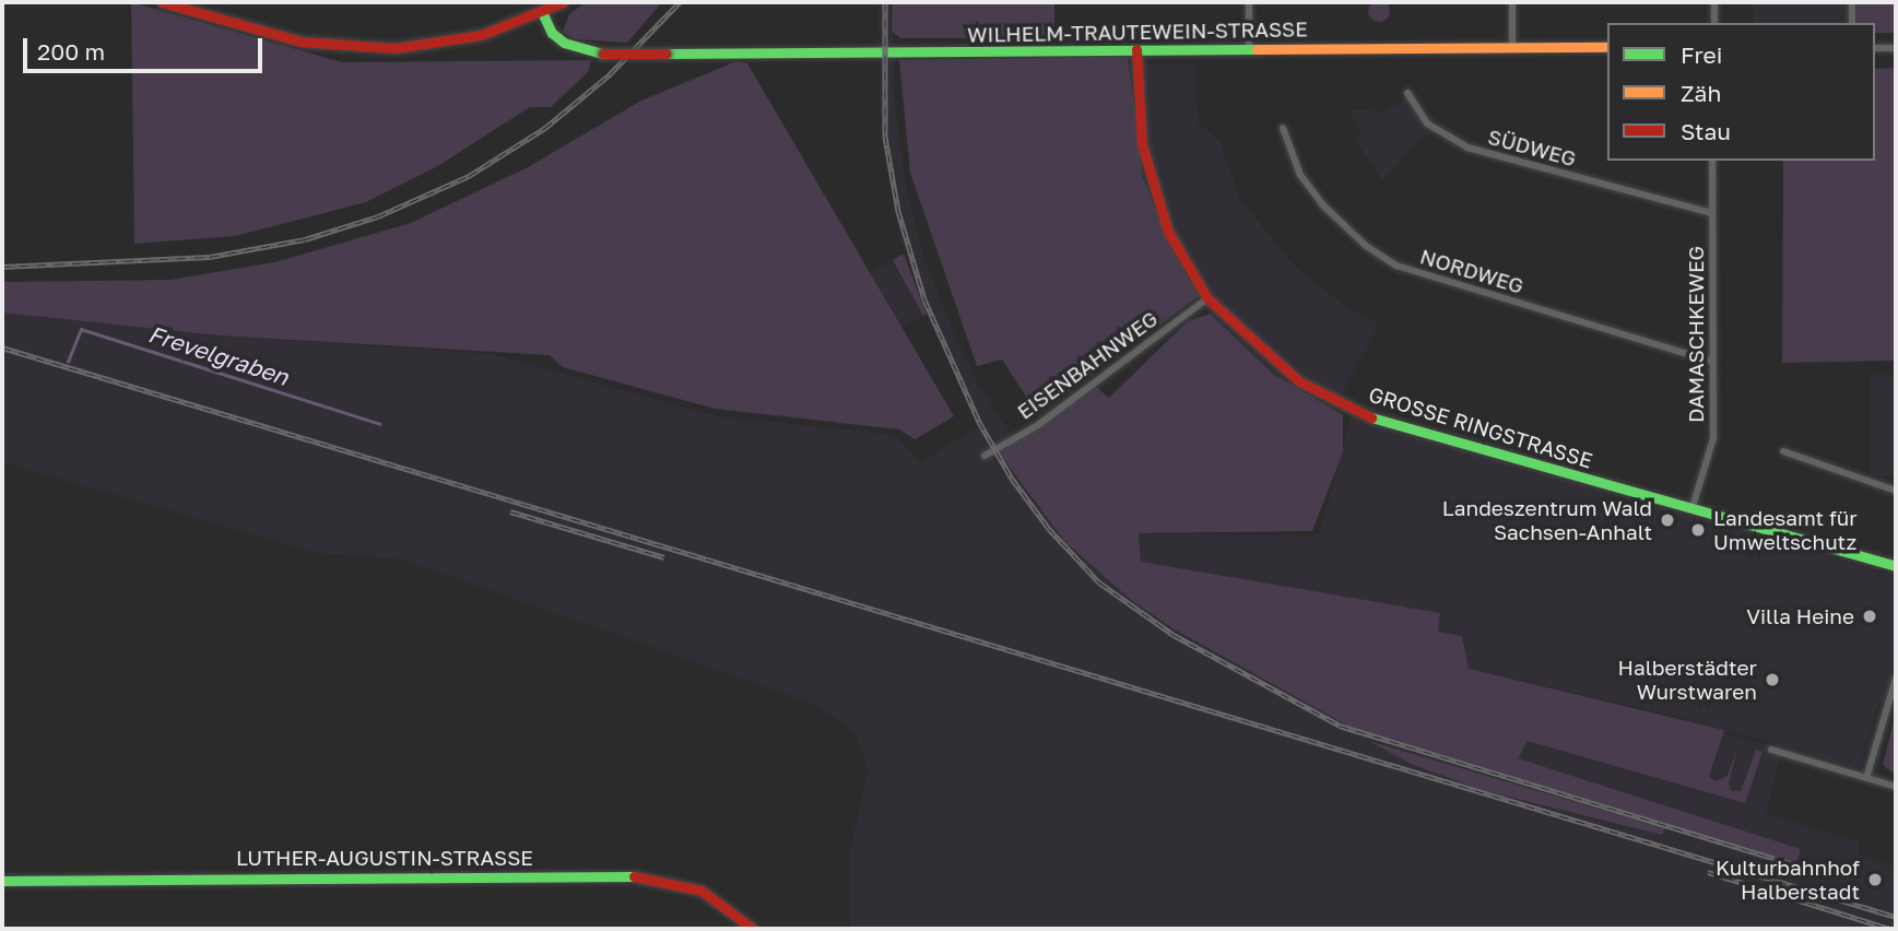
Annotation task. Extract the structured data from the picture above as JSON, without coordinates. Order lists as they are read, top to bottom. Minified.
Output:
{"streets":{"street":["WILHELM-TRAUTEWEIN-STRASSE","SÜDWEG","NORDWEG","DAMASCHKEWEG","EISENBAHNWEG","GROSSE RINGSTRASSE","LUTHER-AUGUSTIN-STRASSE"]},"crossings":[["WILHELM-TRAUTEWEIN-STRASSE","GROSSE RINGSTRASSE"],["SÜDWEG","DAMASCHKEWEG"],["NORDWEG","DAMASCHKEWEG"],["DAMASCHKEWEG","GROSSE RINGSTRASSE"],["EISENBAHNWEG","GROSSE RINGSTRASSE"]],"water":["Frevelgraben"],"places":["Landeszentrum Wald Sachsen-Anhalt","Landesamt für Umweltschutz","Villa Heine","Halberstädter Wurstwaren","Kulturbahnhof Halberstadt"],"legend":["Frei","Zäh","Stau"],"scale_bar":"200 m"}
